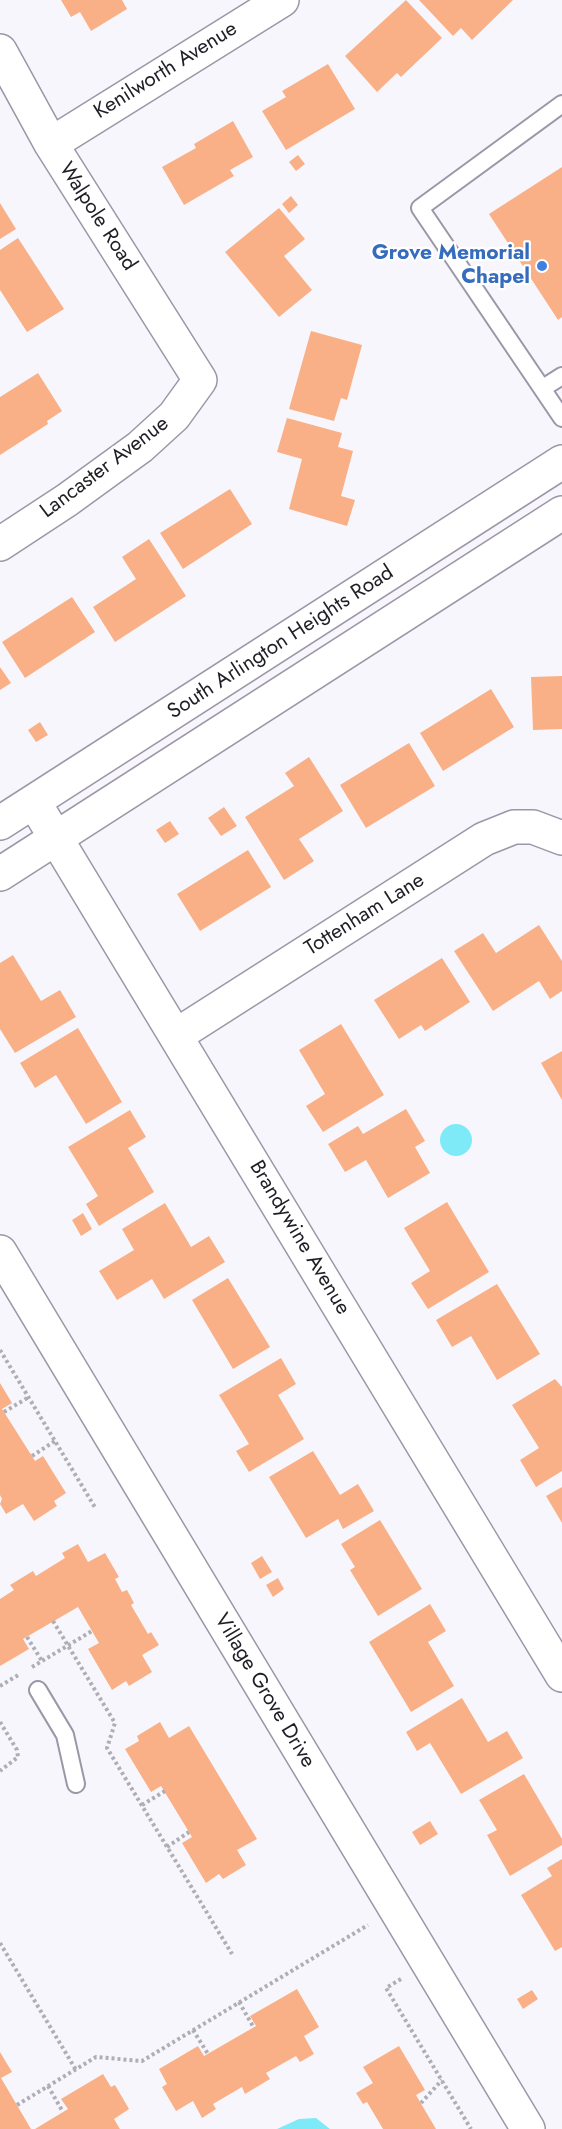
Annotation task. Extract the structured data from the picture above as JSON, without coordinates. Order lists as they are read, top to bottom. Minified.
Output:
{"streets":{"street":["Kenilworth Avenue","Walpole Road","Lancaster Avenue","South Arlington Heights Road","Tottenham Lane","Brandywine Avenue","Village Grove Drive"]},"crossings":[["Kenilworth Avenue","Walpole Road"],["Walpole Road","Lancaster Avenue"],["South Arlington Heights Road","Brandywine Avenue"],["Tottenham Lane","Brandywine Avenue"]],"places":["Grove Memorial Chapel"]}
